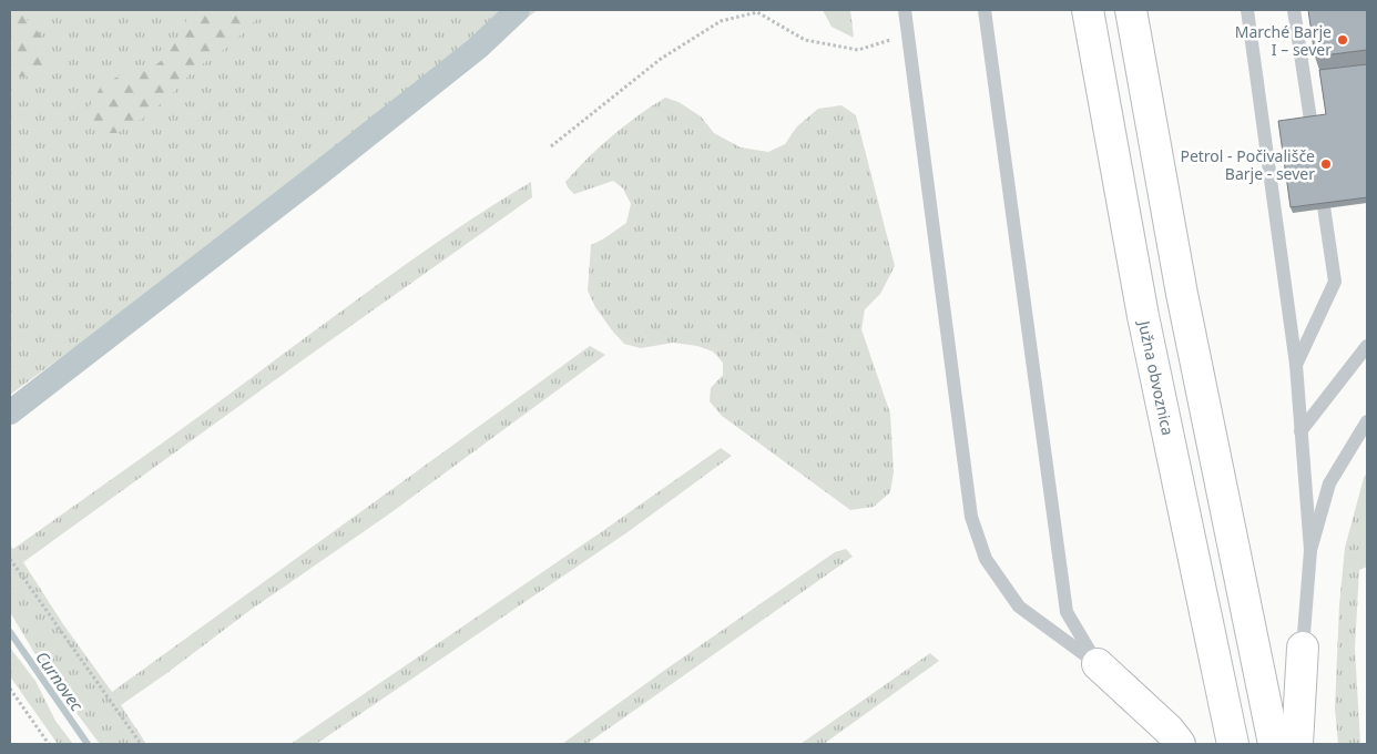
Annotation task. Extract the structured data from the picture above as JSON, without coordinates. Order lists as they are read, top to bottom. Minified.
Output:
{"streets":{"highway":["Južna obvoznica"]},"water":["Curnovec"],"places":["Marché Barje I – sever","Petrol - Počivališče Barje - sever"]}
